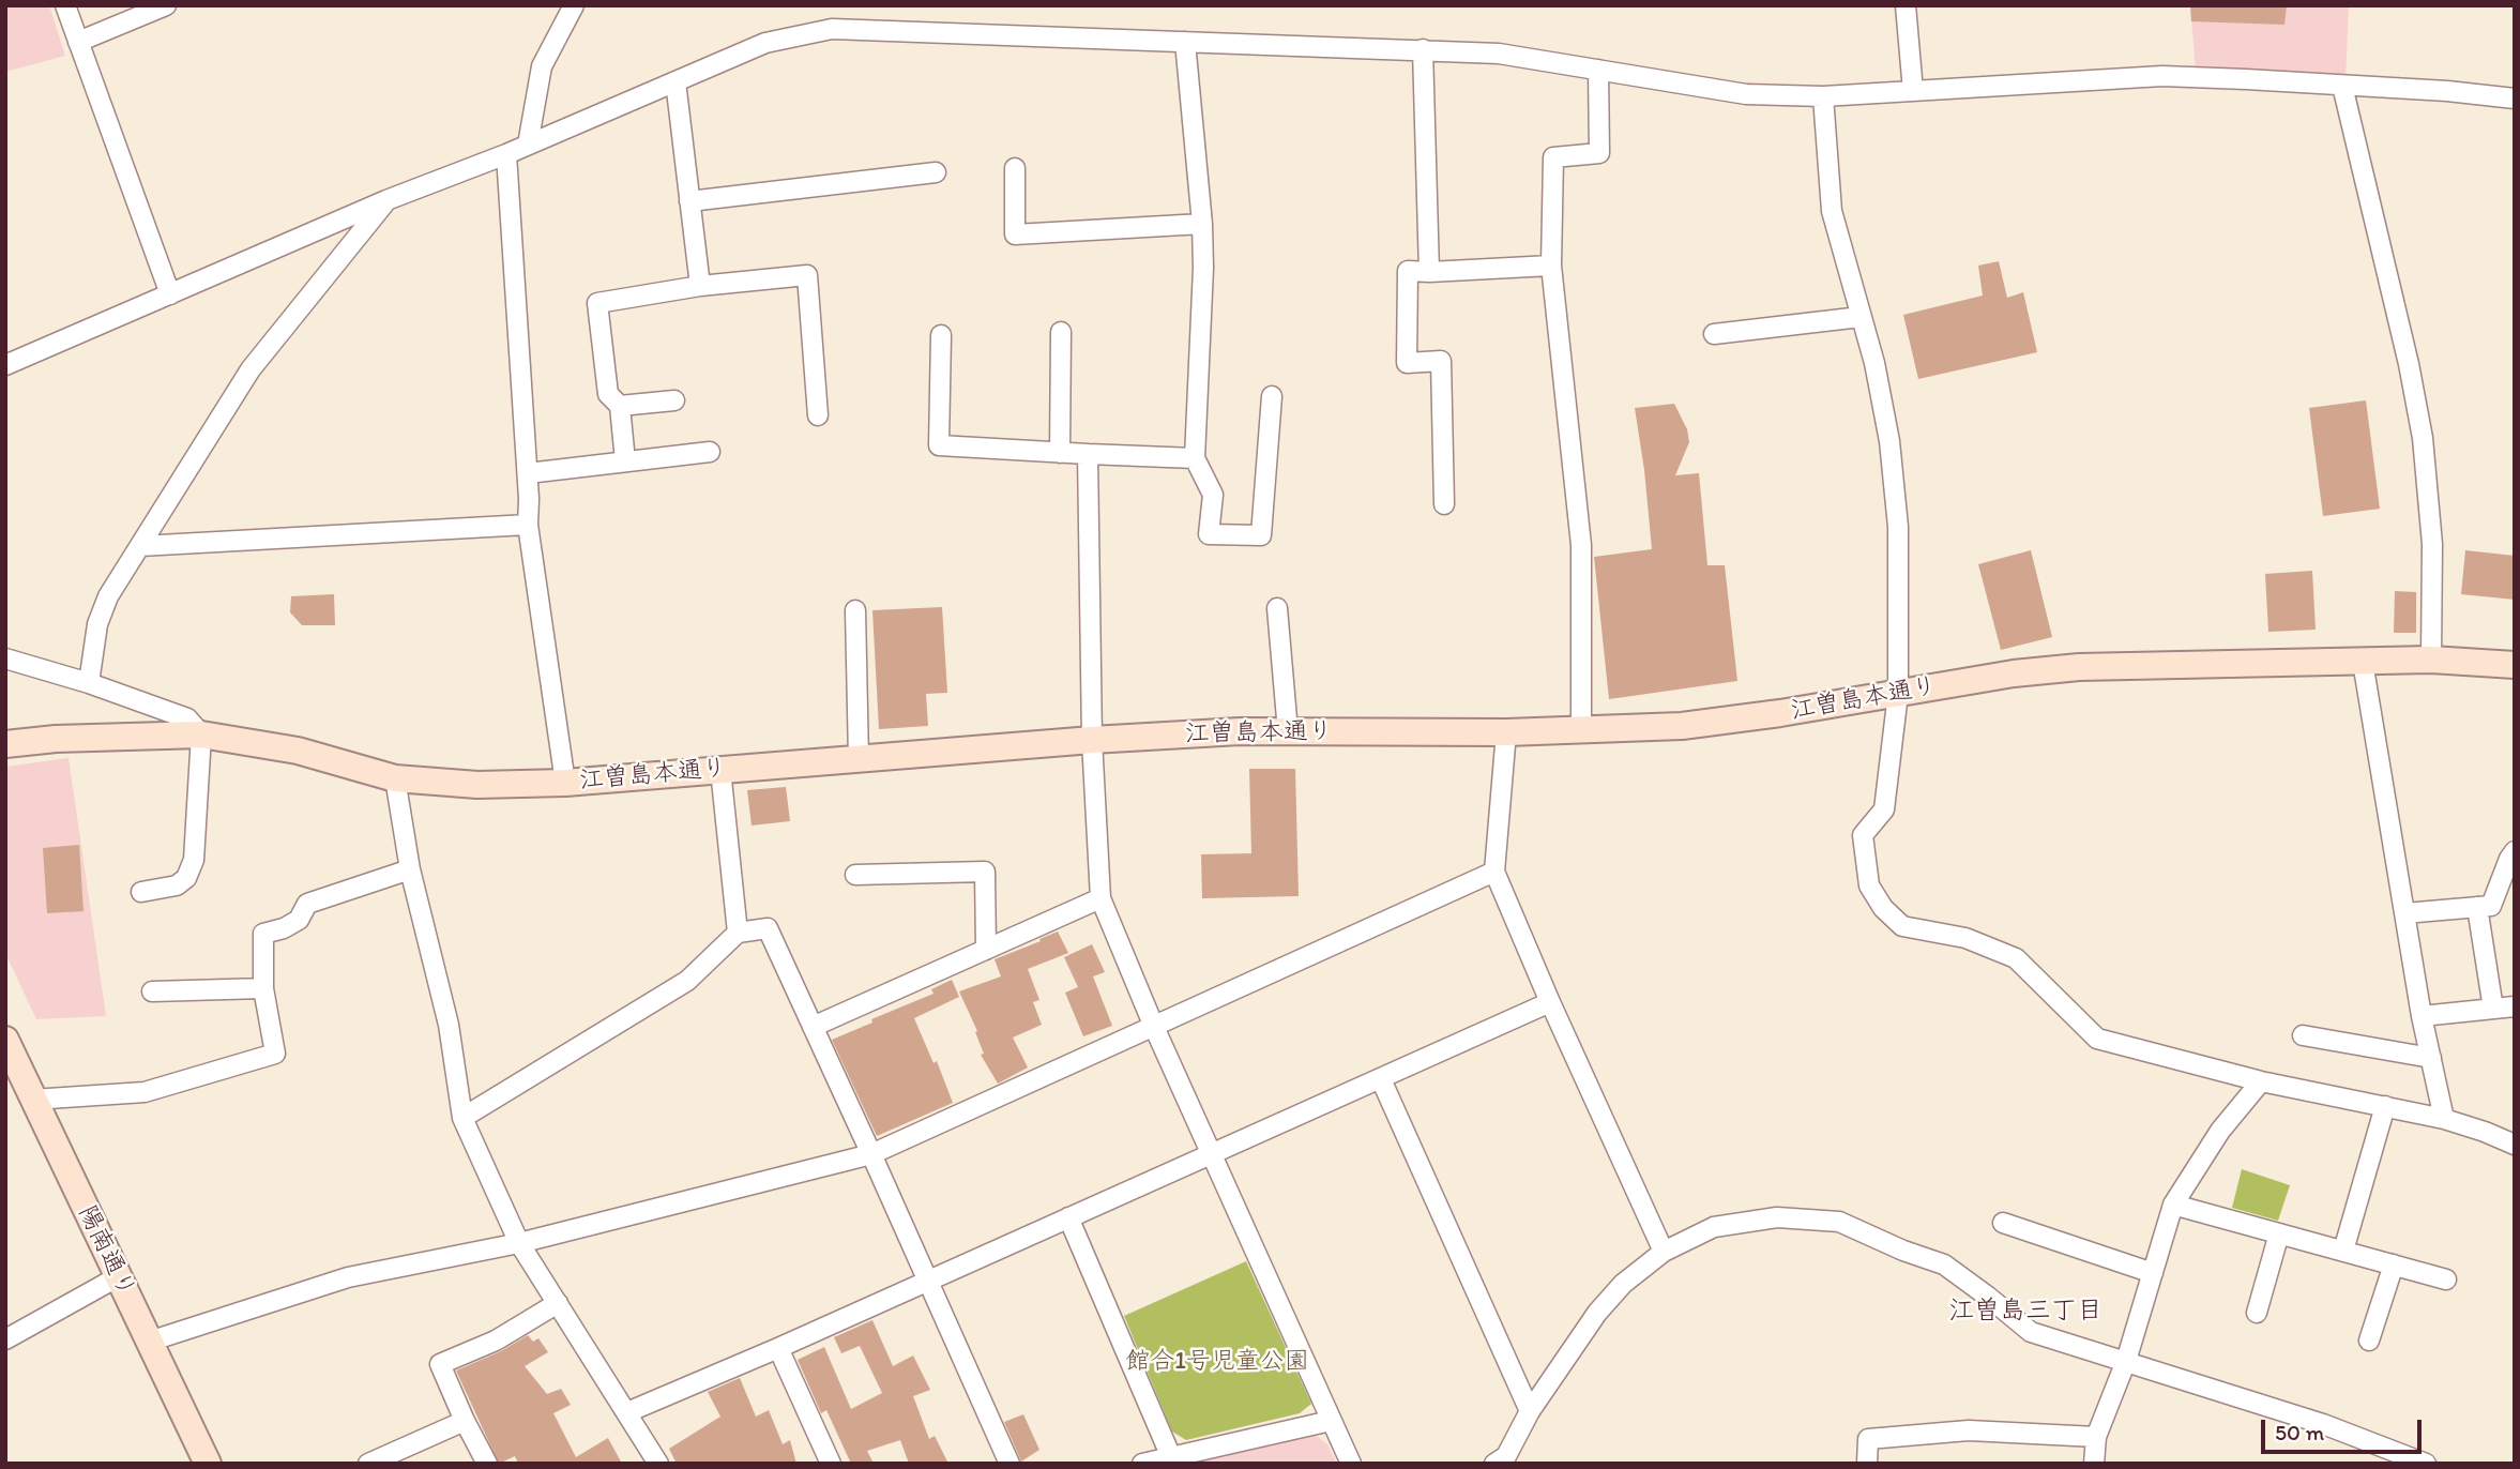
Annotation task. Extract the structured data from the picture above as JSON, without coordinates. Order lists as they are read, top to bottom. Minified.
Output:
{"streets":{"street":["江曽島本通り","陽南通り"]},"districts":["江曽島三丁目"],"parks":["館合1号児童公園"],"scale_bar":"50 m"}
